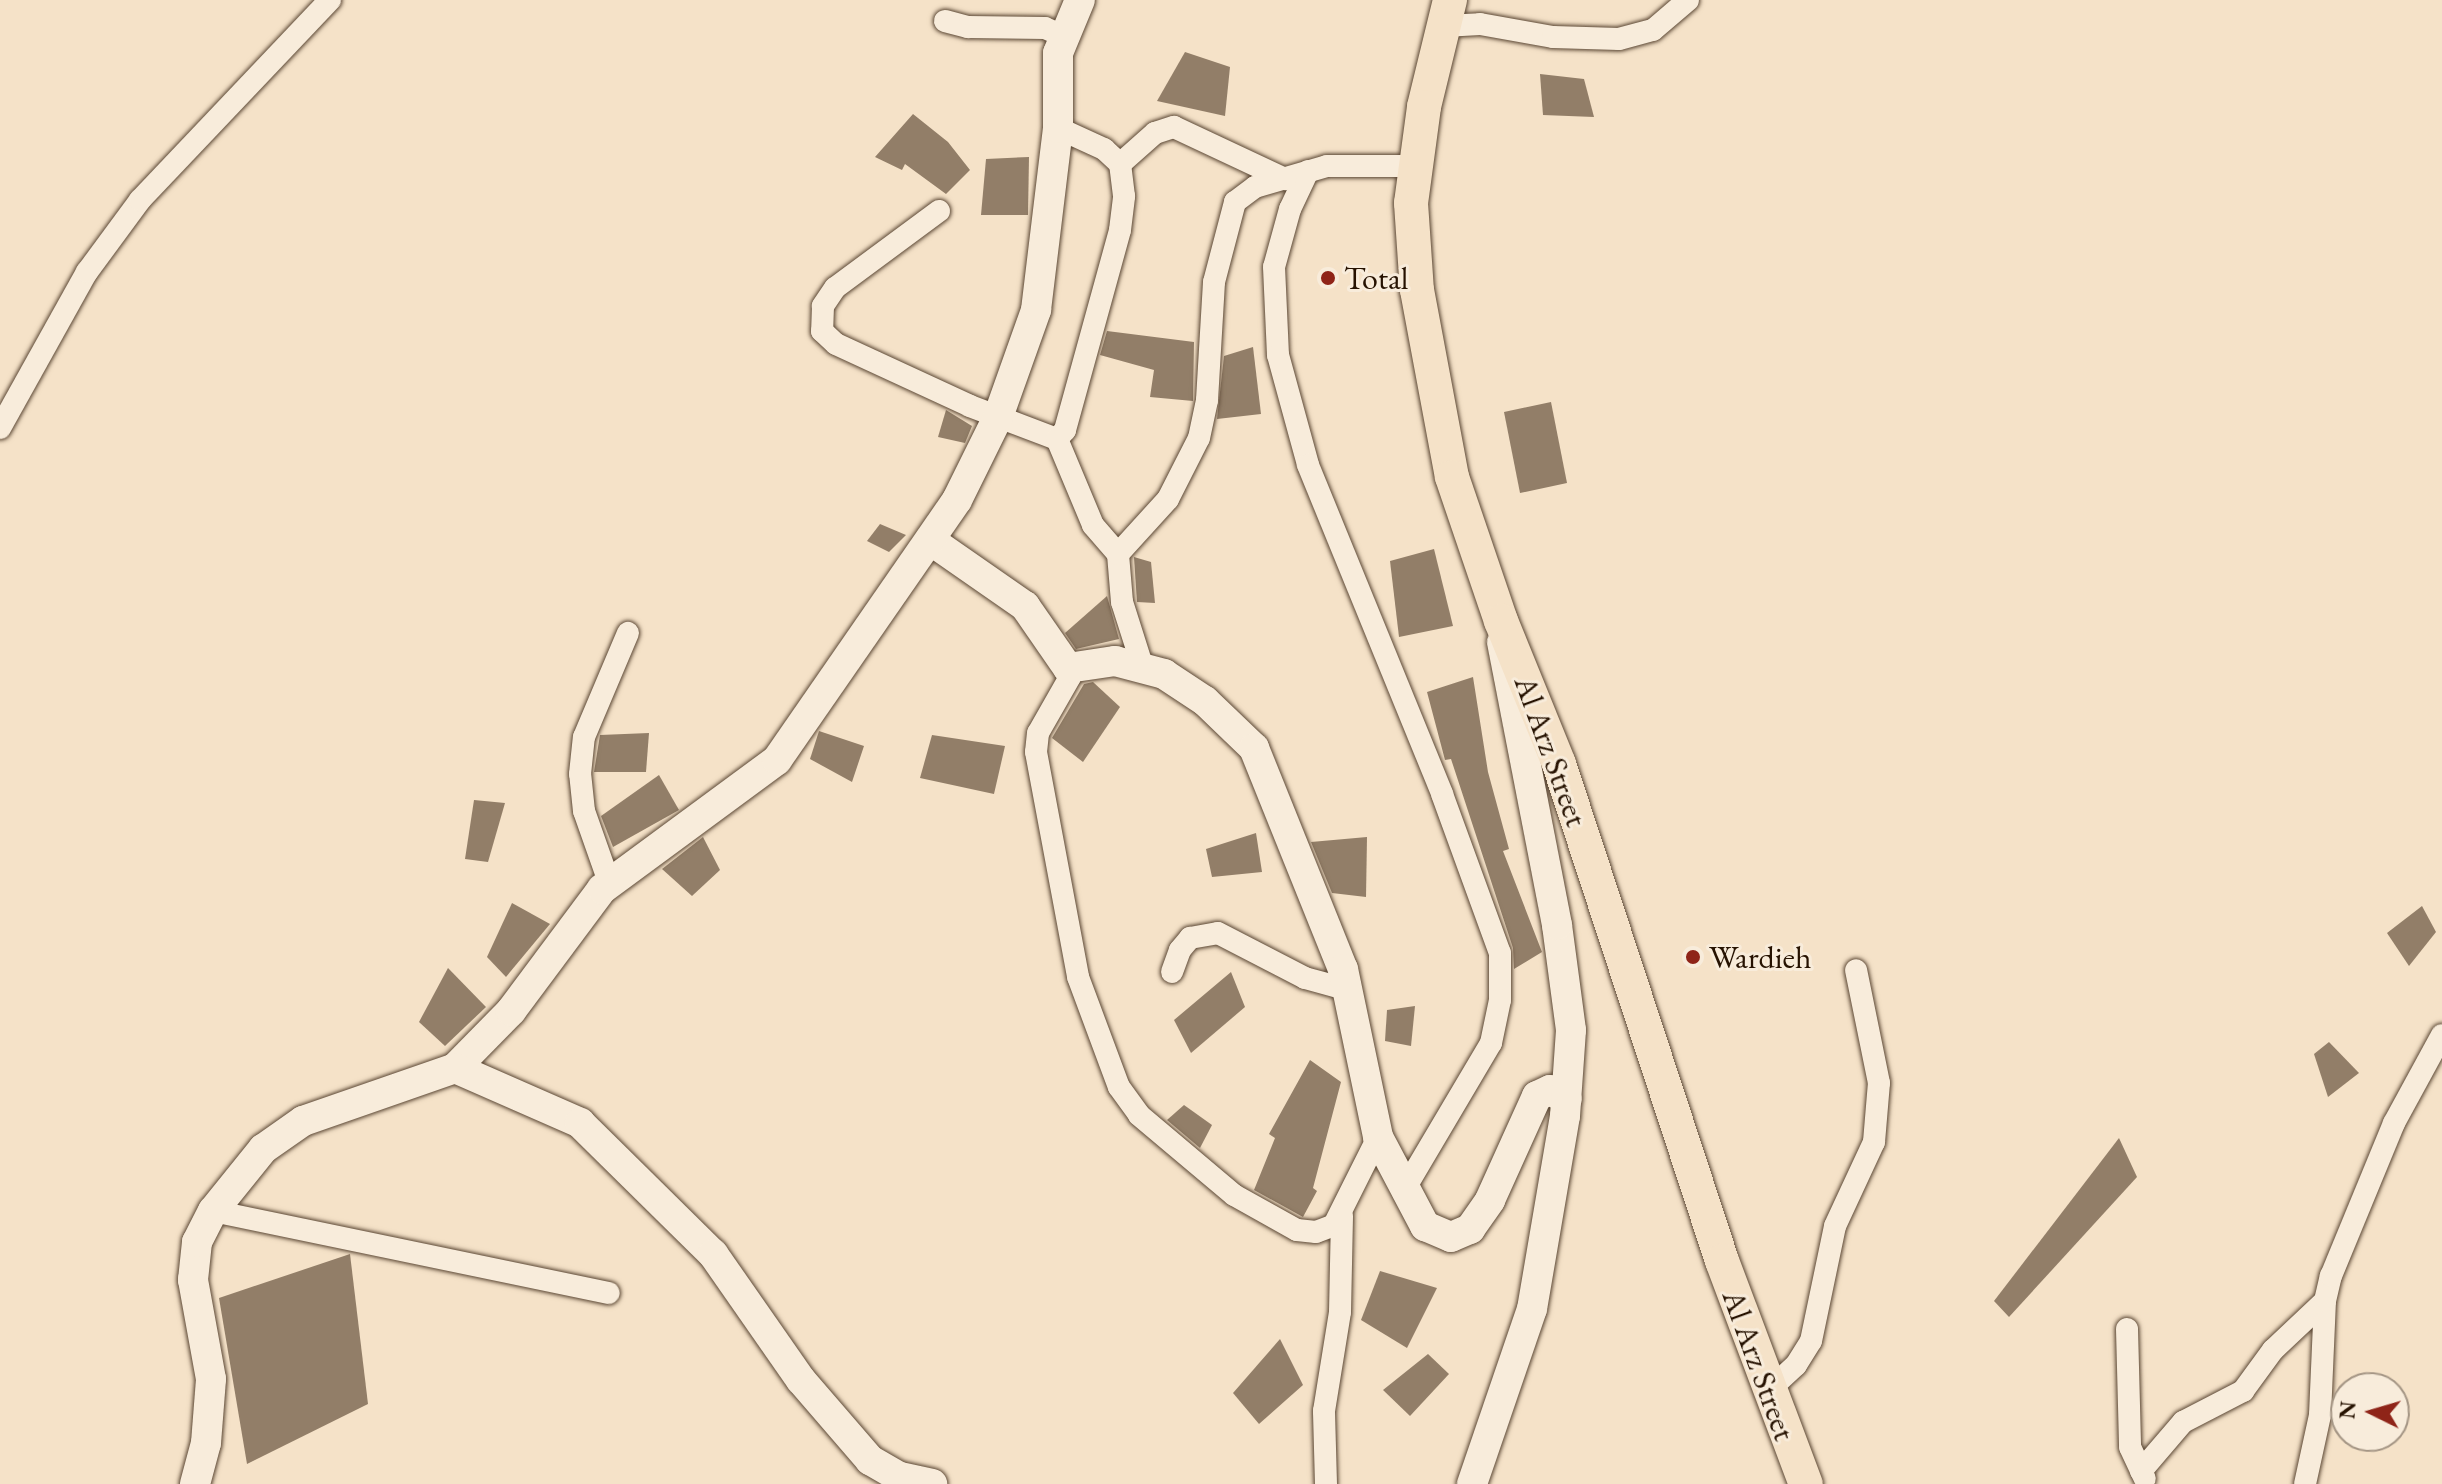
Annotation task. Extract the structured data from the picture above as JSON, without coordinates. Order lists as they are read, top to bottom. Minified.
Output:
{"streets":{"main road":["Al Arz Street"]},"places":["Total","Wardieh"],"north":"left"}
